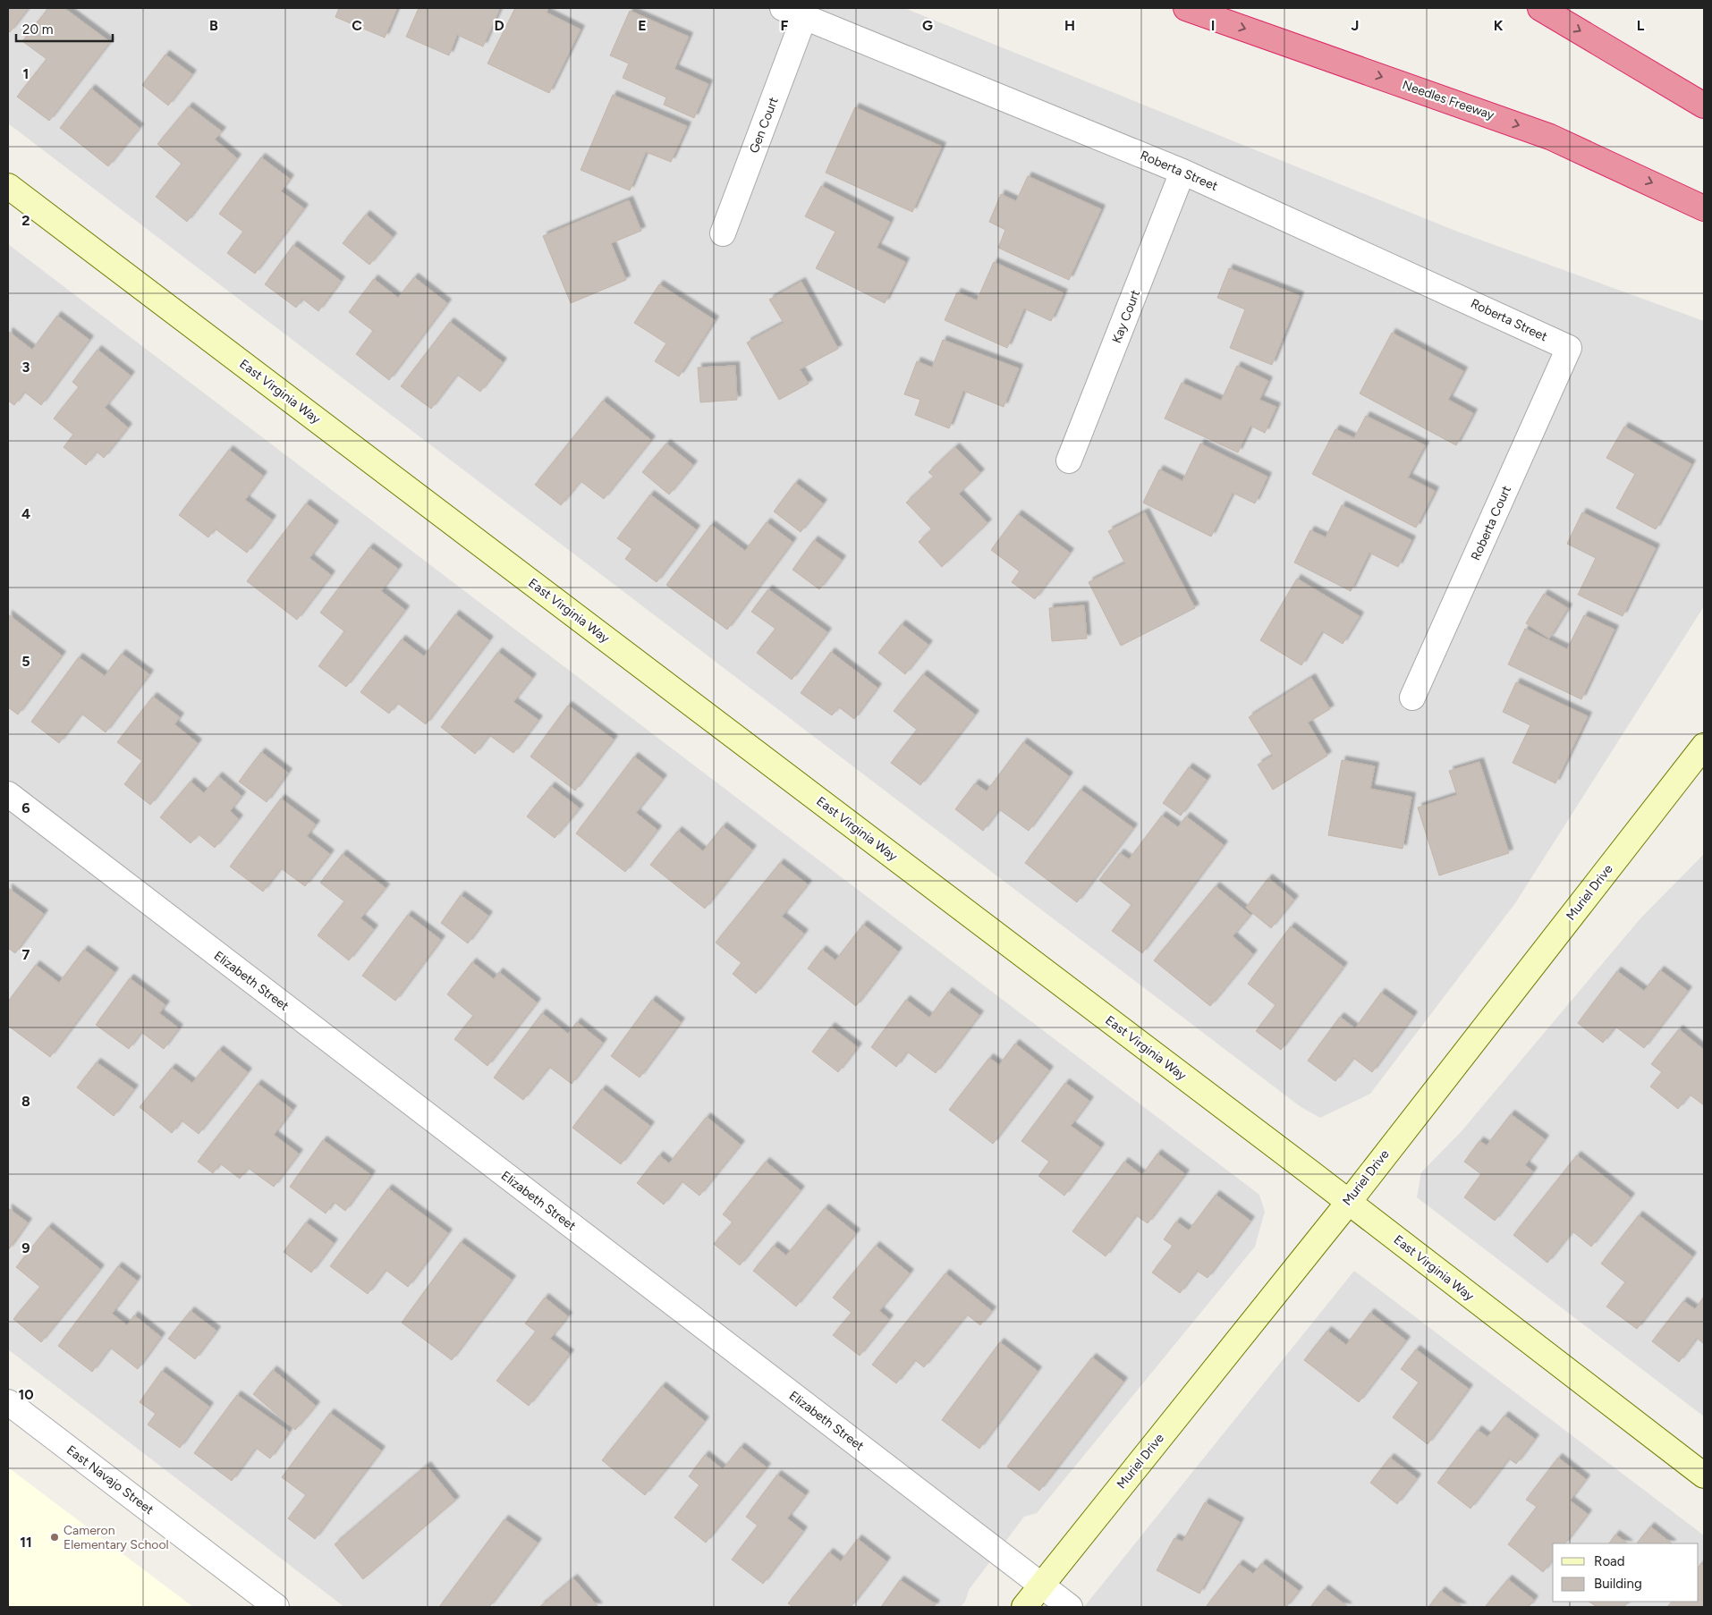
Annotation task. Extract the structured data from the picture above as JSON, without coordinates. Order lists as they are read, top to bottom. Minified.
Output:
{"streets":{"highway":["Needles Freeway"],"street":["Gen Court","Roberta Street","Kay Court","East Virginia Way","Roberta Court","Muriel Drive","Elizabeth Street","East Navajo Street"]},"crossings":[["Gen Court","Roberta Street"],["Roberta Street","Kay Court"],["Roberta Street","Roberta Court"],["East Virginia Way","Muriel Drive"],["Muriel Drive","Elizabeth Street"]],"places":["Cameron Elementary School"],"legend":["Road","Building"],"scale_bar":"20 m","grid":{"columns":["B","C","D","E","F","G","H","I","J","K","L"],"rows":["1","2","3","4","5","6","7","8","9","10","11"]}}
